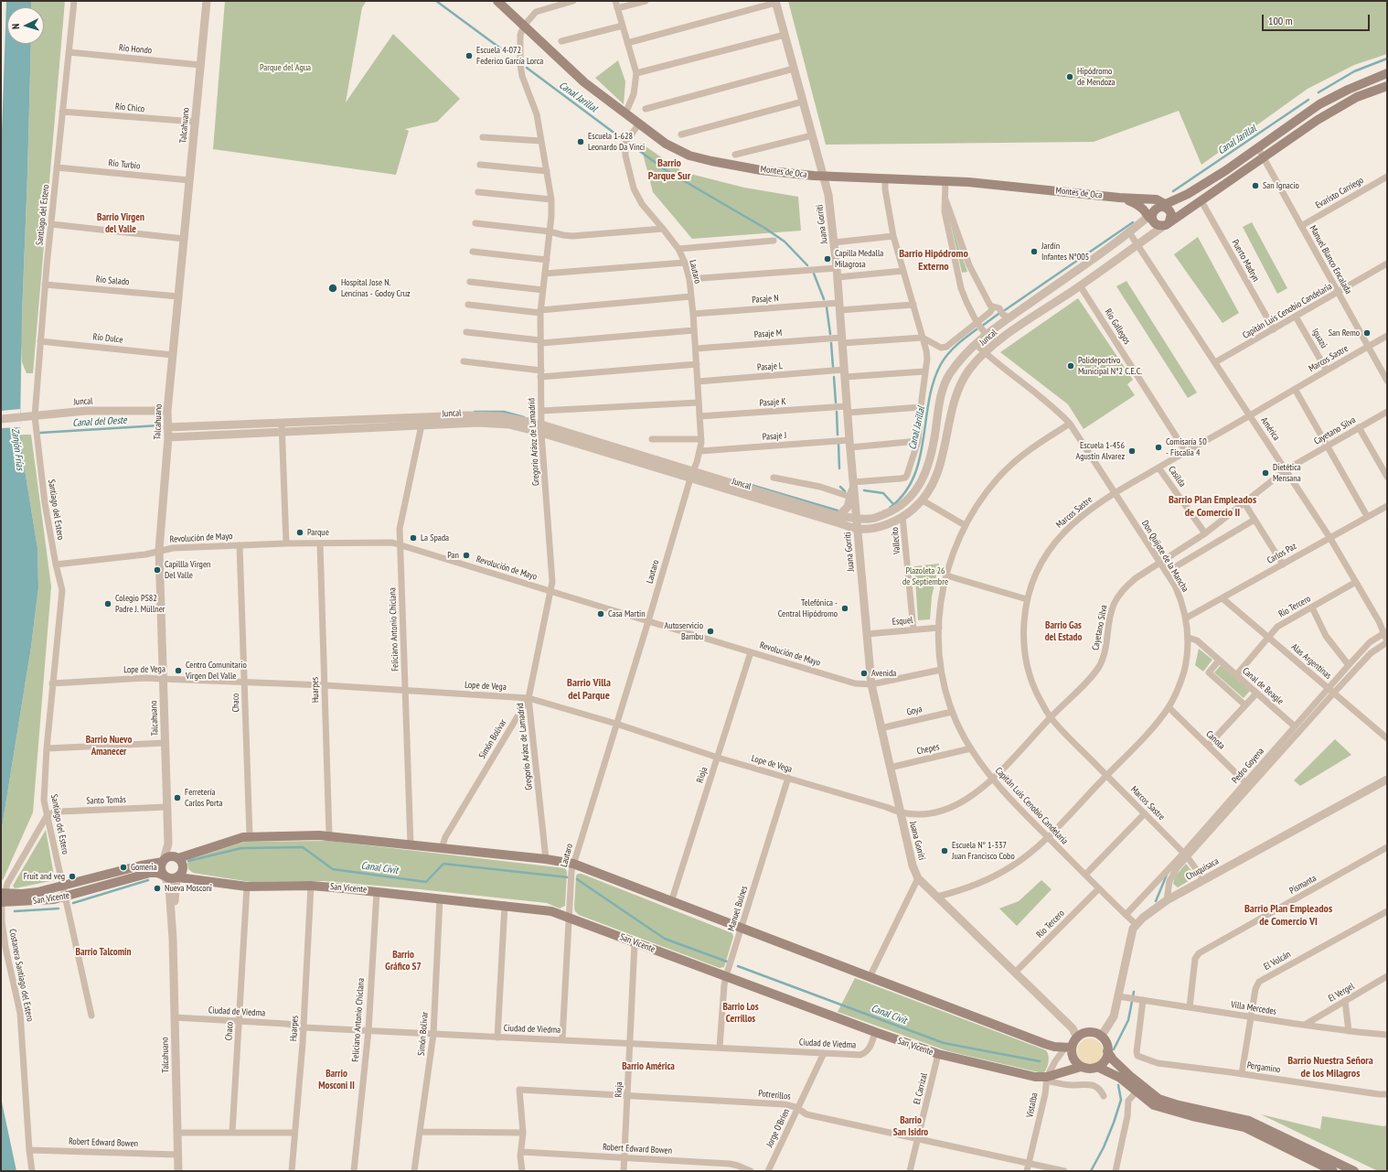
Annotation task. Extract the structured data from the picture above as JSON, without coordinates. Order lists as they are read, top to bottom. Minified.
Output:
{"streets":{"main road":["Montes de Oca","San Vicente"],"street":["Río Hondo","Río Chico","Talcahuano","Río Turbio","Evaristo Carriego","Santiago del Estero","Juana Gorriti","Manuel Blanco Encalada","Puerto Madryn","Lautaro","Río Salado","Pasaje N","Capitán Luis Cenobio Candelaria","Río Gallegos","Pasaje M","Juncal","Río Dulce","Iguazú","Marcos Sastre","Pasaje L","Pasaje K","América","Cayetano Silva","Pasaje J","Gregorio Aráoz de Lamadrid","Casilda","Revolución de Mayo","Vallecito","Carlos Paz","Don Quijote de la Mancha","Río Tercero","Esquel","Feliciano Antonio Chiclana","Alas Argentinas","Lope de Vega","Canal de Beagle","Huarpes","Chaco","Goya","Simón Bolívar","Canota","Chepes","Pedro Goyena","Rioja","Santo Tomás","Chuquisaca","Pismanta","Manuel Bulnes","El Volcán","Costanera Santiago del Estero","El Vergel","Villa Mercedes","Ciudad de Viedma","Pergamino","El Carrizal","Potrerillos","Vistalba","Jorge O'Brien","Robert Edward Bowen"]},"crossings":[["Río Hondo","Talcahuano"],["Río Hondo","Santiago del Estero"],["Río Chico","Talcahuano"],["Río Chico","Santiago del Estero"],["Talcahuano","Río Turbio"],["Talcahuano","Río Salado"],["Talcahuano","Juncal"],["Talcahuano","Río Dulce"],["Talcahuano","Revolución de Mayo"],["Talcahuano","Lope de Vega"],["Talcahuano","Santo Tomás"],["Talcahuano","San Vicente"],["Talcahuano","Ciudad de Viedma"],["Talcahuano","Robert Edward Bowen"],["Río Turbio","Santiago del Estero"],["Montes de Oca","Juana Gorriti"],["Montes de Oca","Lautaro"],["Montes de Oca","Juncal"],["Montes de Oca","Gregorio Aráoz de Lamadrid"],["Evaristo Carriego","Manuel Blanco Encalada"],["Santiago del Estero","Río Salado"],["Santiago del Estero","Juncal"],["Santiago del Estero","Río Dulce"],["Santiago del Estero","Revolución de Mayo"],["Santiago del Estero","Lope de Vega"],["Santiago del Estero","Santo Tomás"],["Santiago del Estero","San Vicente"],["Santiago del Estero","Costanera Santiago del Estero"],["Juana Gorriti","Pasaje N"],["Juana Gorriti","Pasaje M"],["Juana Gorriti","Juncal"],["Juana Gorriti","Pasaje L"],["Juana Gorriti","Pasaje K"],["Juana Gorriti","Cayetano Silva"],["Juana Gorriti","Pasaje J"],["Juana Gorriti","Revolución de Mayo"],["Juana Gorriti","Don Quijote de la Mancha"],["Juana Gorriti","Río Tercero"],["Juana Gorriti","Esquel"],["Juana Gorriti","Lope de Vega"],["Juana Gorriti","Goya"],["Juana Gorriti","Chepes"],["Juana Gorriti","San Vicente"],["Juana Gorriti","Vistalba"],["Manuel Blanco Encalada","Capitán Luis Cenobio Candelaria"],["Manuel Blanco Encalada","Marcos Sastre"],["Puerto Madryn","Capitán Luis Cenobio Candelaria"],["Lautaro","Pasaje N"],["Lautaro","Pasaje M"],["Lautaro","Juncal"],["Lautaro","Pasaje L"],["Lautaro","Pasaje K"],["Lautaro","Pasaje J"],["Lautaro","Revolución de Mayo"],["Lautaro","Lope de Vega"],["Lautaro","San Vicente"],["Lautaro","Ciudad de Viedma"],["Capitán Luis Cenobio Candelaria","Iguazú"],["Capitán Luis Cenobio Candelaria","América"],["Capitán Luis Cenobio Candelaria","Cayetano Silva"],["Capitán Luis Cenobio Candelaria","Revolución de Mayo"],["Capitán Luis Cenobio Candelaria","Don Quijote de la Mancha"],["Capitán Luis Cenobio Candelaria","Río Tercero"],["Capitán Luis Cenobio Candelaria","Esquel"],["Capitán Luis Cenobio Candelaria","Goya"],["Capitán Luis Cenobio Candelaria","Chepes"],["Capitán Luis Cenobio Candelaria","Pedro Goyena"],["Capitán Luis Cenobio Candelaria","Chuquisaca"],["Río Gallegos","Juncal"],["Río Gallegos","Marcos Sastre"],["Juncal","América"],["Juncal","Gregorio Aráoz de Lamadrid"],["Juncal","Vallecito"],["Juncal","Don Quijote de la Mancha"],["Juncal","Feliciano Antonio Chiclana"],["Iguazú","Marcos Sastre"],["Marcos Sastre","América"],["Marcos Sastre","Cayetano Silva"],["Marcos Sastre","Casilda"],["Marcos Sastre","Don Quijote de la Mancha"],["Marcos Sastre","Pedro Goyena"],["Marcos Sastre","Chuquisaca"],["América","Cayetano Silva"],["América","Carlos Paz"],["América","Río Tercero"],["América","Pedro Goyena"],["Cayetano Silva","Casilda"],["Cayetano Silva","Don Quijote de la Mancha"],["Cayetano Silva","Lope de Vega"],["Gregorio Aráoz de Lamadrid","Revolución de Mayo"],["Gregorio Aráoz de Lamadrid","Lope de Vega"],["Gregorio Aráoz de Lamadrid","Simón Bolívar"],["Revolución de Mayo","Feliciano Antonio Chiclana"],["Revolución de Mayo","Huarpes"],["Revolución de Mayo","Chaco"],["Revolución de Mayo","Rioja"],["Vallecito","Esquel"],["Carlos Paz","Don Quijote de la Mancha"],["Carlos Paz","Alas Argentinas"],["Don Quijote de la Mancha","Canal de Beagle"],["Don Quijote de la Mancha","Canota"],["Río Tercero","Alas Argentinas"],["Río Tercero","Canal de Beagle"],["Feliciano Antonio Chiclana","Lope de Vega"],["Feliciano Antonio Chiclana","San Vicente"],["Feliciano Antonio Chiclana","Ciudad de Viedma"],["Alas Argentinas","Pedro Goyena"],["Lope de Vega","Huarpes"],["Lope de Vega","Chaco"],["Lope de Vega","Simón Bolívar"],["Lope de Vega","Rioja"],["Lope de Vega","Manuel Bulnes"],["Canal de Beagle","Pedro Goyena"],["Huarpes","San Vicente"],["Huarpes","Ciudad de Viedma"],["Chaco","San Vicente"],["Chaco","Ciudad de Viedma"],["Simón Bolívar","San Vicente"],["Simón Bolívar","Ciudad de Viedma"],["Canota","Pedro Goyena"],["Pedro Goyena","Chuquisaca"],["Rioja","San Vicente"],["Rioja","Ciudad de Viedma"],["Rioja","Potrerillos"],["Rioja","Robert Edward Bowen"],["Santo Tomás","Costanera Santiago del Estero"],["Pismanta","Villa Mercedes"],["San Vicente","Manuel Bulnes"],["San Vicente","Costanera Santiago del Estero"],["San Vicente","Ciudad de Viedma"],["San Vicente","El Carrizal"],["San Vicente","Vistalba"],["Manuel Bulnes","Ciudad de Viedma"],["El Volcán","Villa Mercedes"],["El Volcán","Pergamino"],["Costanera Santiago del Estero","Robert Edward Bowen"],["El Vergel","Villa Mercedes"],["Villa Mercedes","Pergamino"],["Ciudad de Viedma","Jorge O'Brien"],["El Carrizal","Potrerillos"],["Potrerillos","Vistalba"],["Potrerillos","Jorge O'Brien"]],"districts":["Barrio Parque Sur","Barrio Virgen del Valle","Barrio Hipódromo Externo","Barrio Plan Empleados de Comercio II","Barrio Gas del Estado","Barrio Villa del Parque","Barrio Nuevo Amanecer","Barrio Plan Empleados de Comercio VI","Barrio Talcomin","Barrio Gráfico S7","Barrio Los Cerrillos","Barrio Nuestra Señora de los Milagros","Barrio América","Barrio Mosconi II","Barrio San Isidro"],"water":["Canal Jarillal","Canal del Oeste","Zanjón Frías","Canal Civit"],"parks":["Parque del Agua","Plazoleta 26 de Septiembre"],"places":["Escuela 4-072 Federico García Lorca","Hipódromo de Mendoza","Escuela 1-628 Leonardo Da Vinci","San Ignacio","Jardín Infantes N°005","Capilla Medalla Milagrosa","Hospital Jose N. Lencinas - Godoy Cruz","San Remo","Polideportivo Municipal N°2 C.E.C.","Comisaría 50 - Fiscalia 4","Escuela 1-456 Agustín Alvarez","Dietética Mensana","Parque","La Spada","Pan","Capillla Virgen Del Valle","Colegio PS82 Padre J. Müllner","Telefónica - Central Hipódromo","Casa Martin","Autoservicio Bambu","Centro Comunitario Virgen Del Valle","Avenida","Ferretería Carlos Porta","Escuela N° 1-337 Juan Francisco Cobo","Gomeria","Fruit and veg","Nueva Mosconi"],"scale_bar":"100 m","north":"left"}
